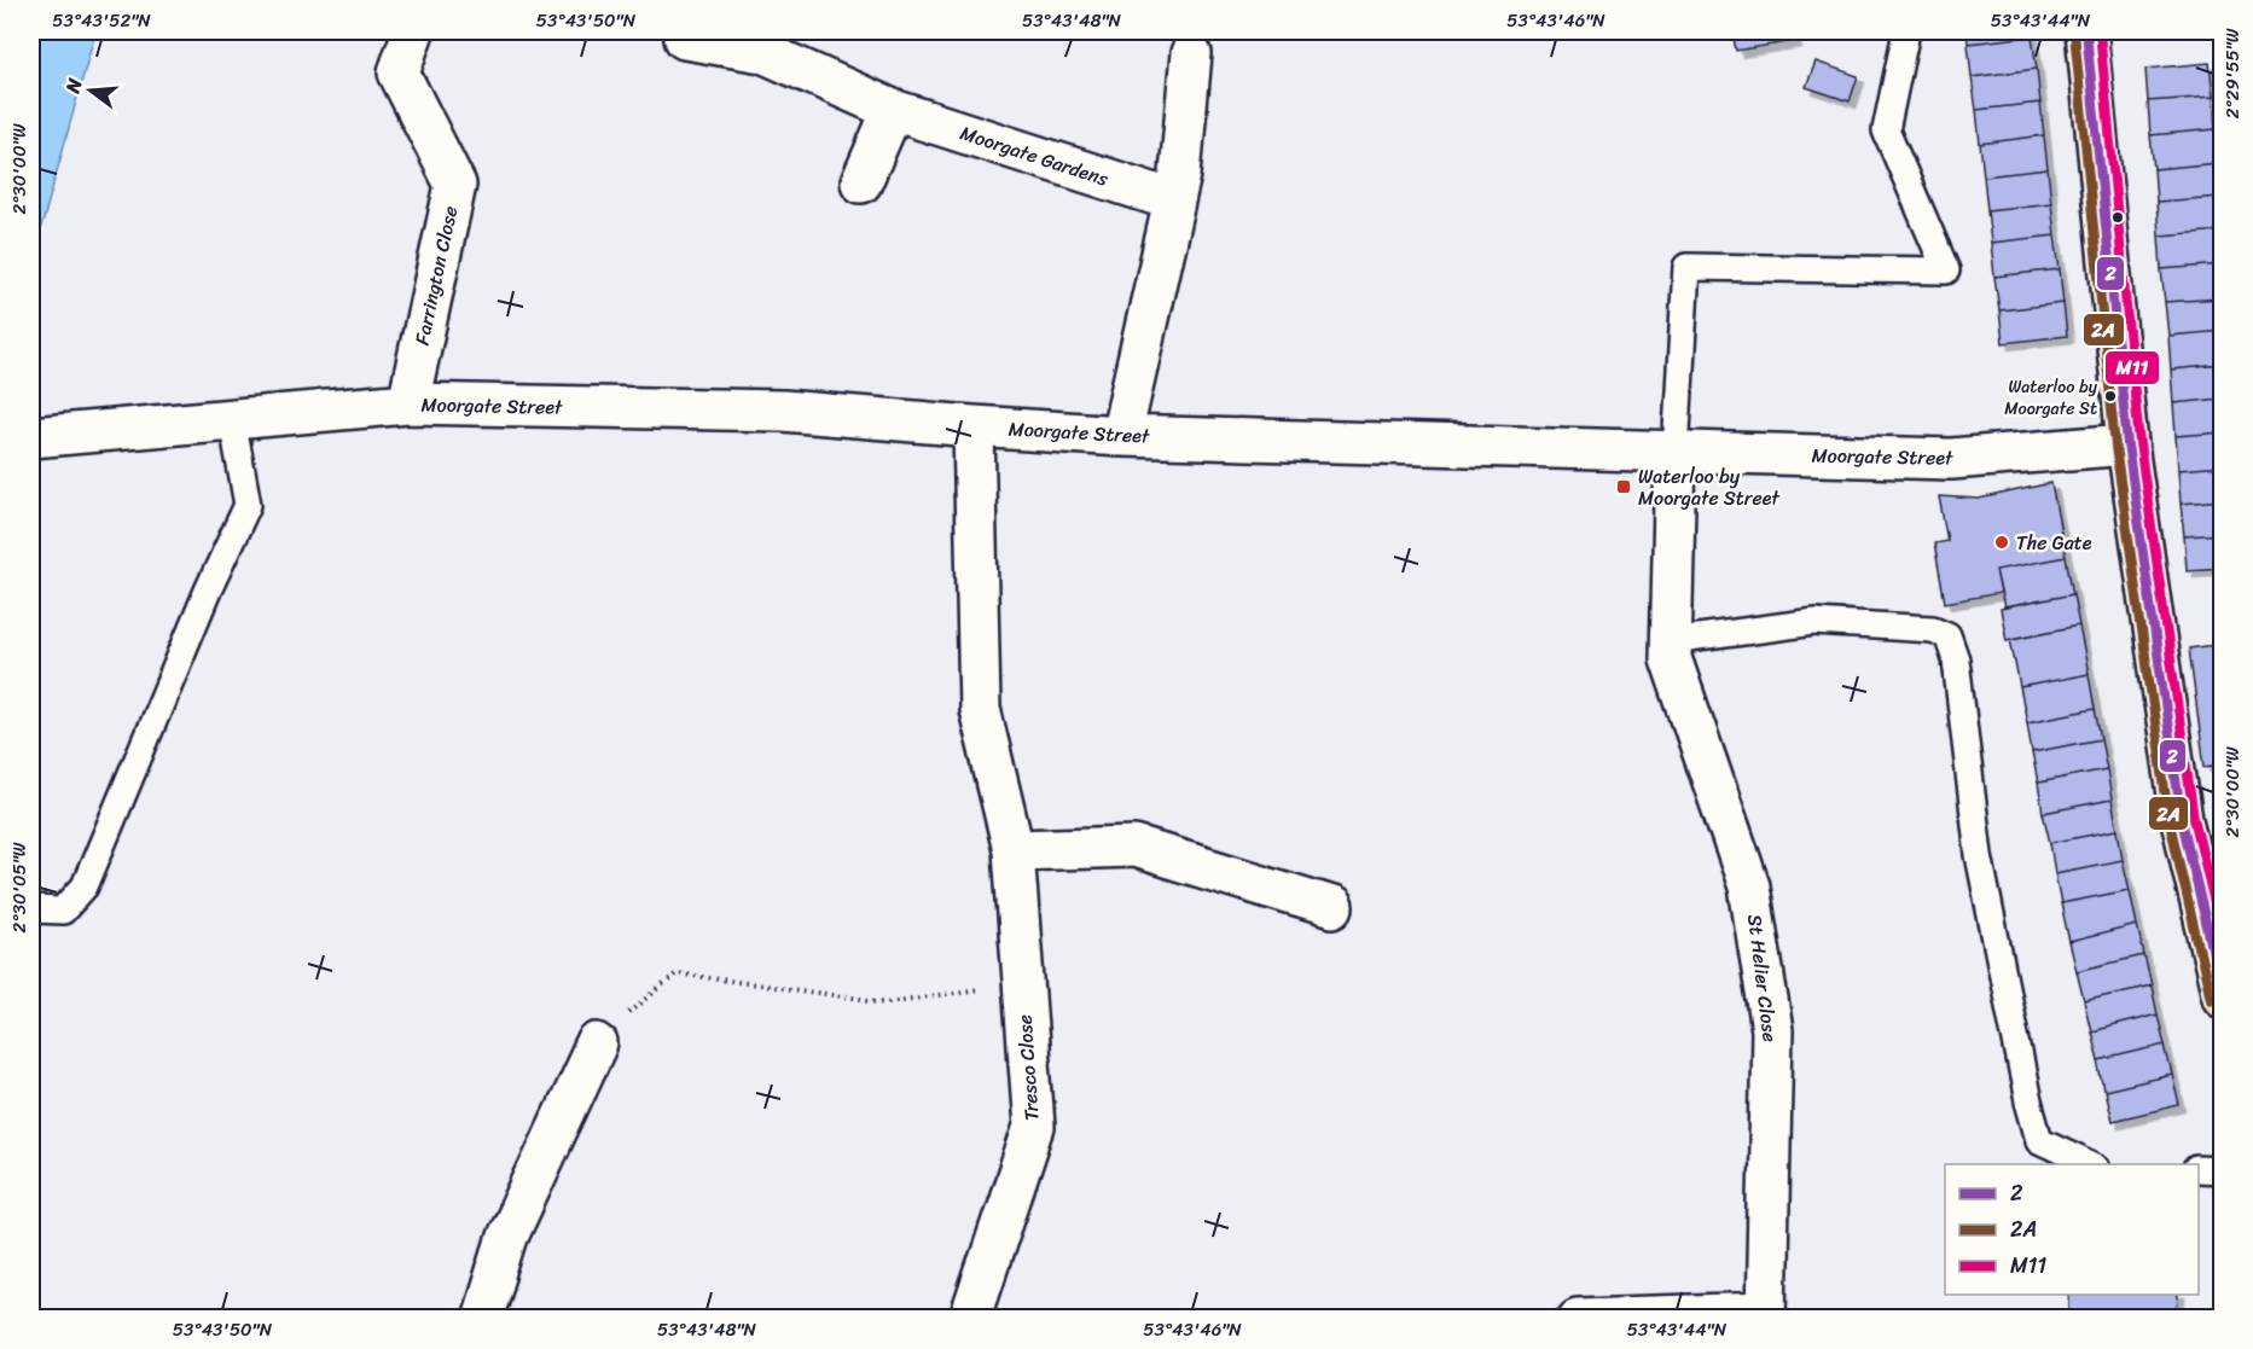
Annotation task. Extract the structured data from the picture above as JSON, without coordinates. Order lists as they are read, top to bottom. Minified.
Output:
{"streets":{"street":["Moorgate Gardens","Farrington Close","Moorgate Street","St Helier Close","Tresco Close"]},"crossings":[["Farrington Close","Moorgate Street"],["Moorgate Street","Tresco Close"]],"places":{"other":["Waterloo by Moorgate St","The Gate"],"transit":["Waterloo by Moorgate Street"]},"lines":["transit line 2","transit line M11","transit line 2A"],"legend":["2","2A","M11"],"north":"left","coordinates":["53°43'52\"N","53°43'50\"N","53°43'48\"N","53°43'46\"N","53°43'44\"N","2°29'55\"W","2°30'00\"W","2°30'05\"W"]}
